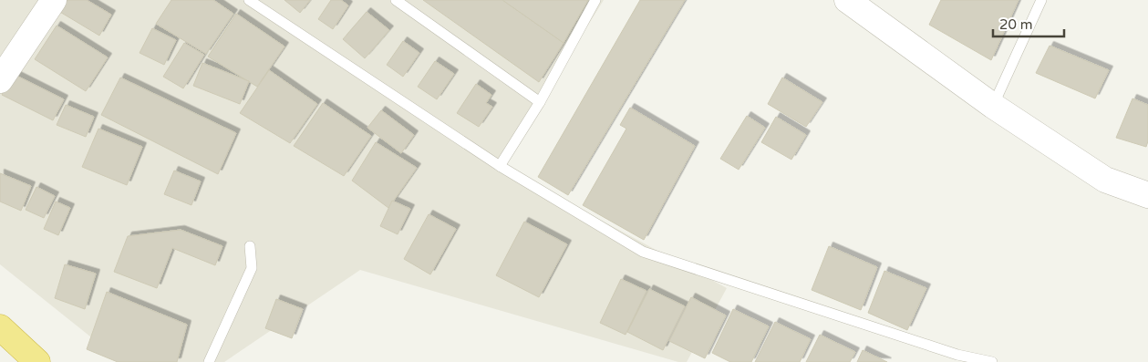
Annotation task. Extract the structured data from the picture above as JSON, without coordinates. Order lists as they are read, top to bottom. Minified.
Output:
{"scale_bar":"20 m"}
